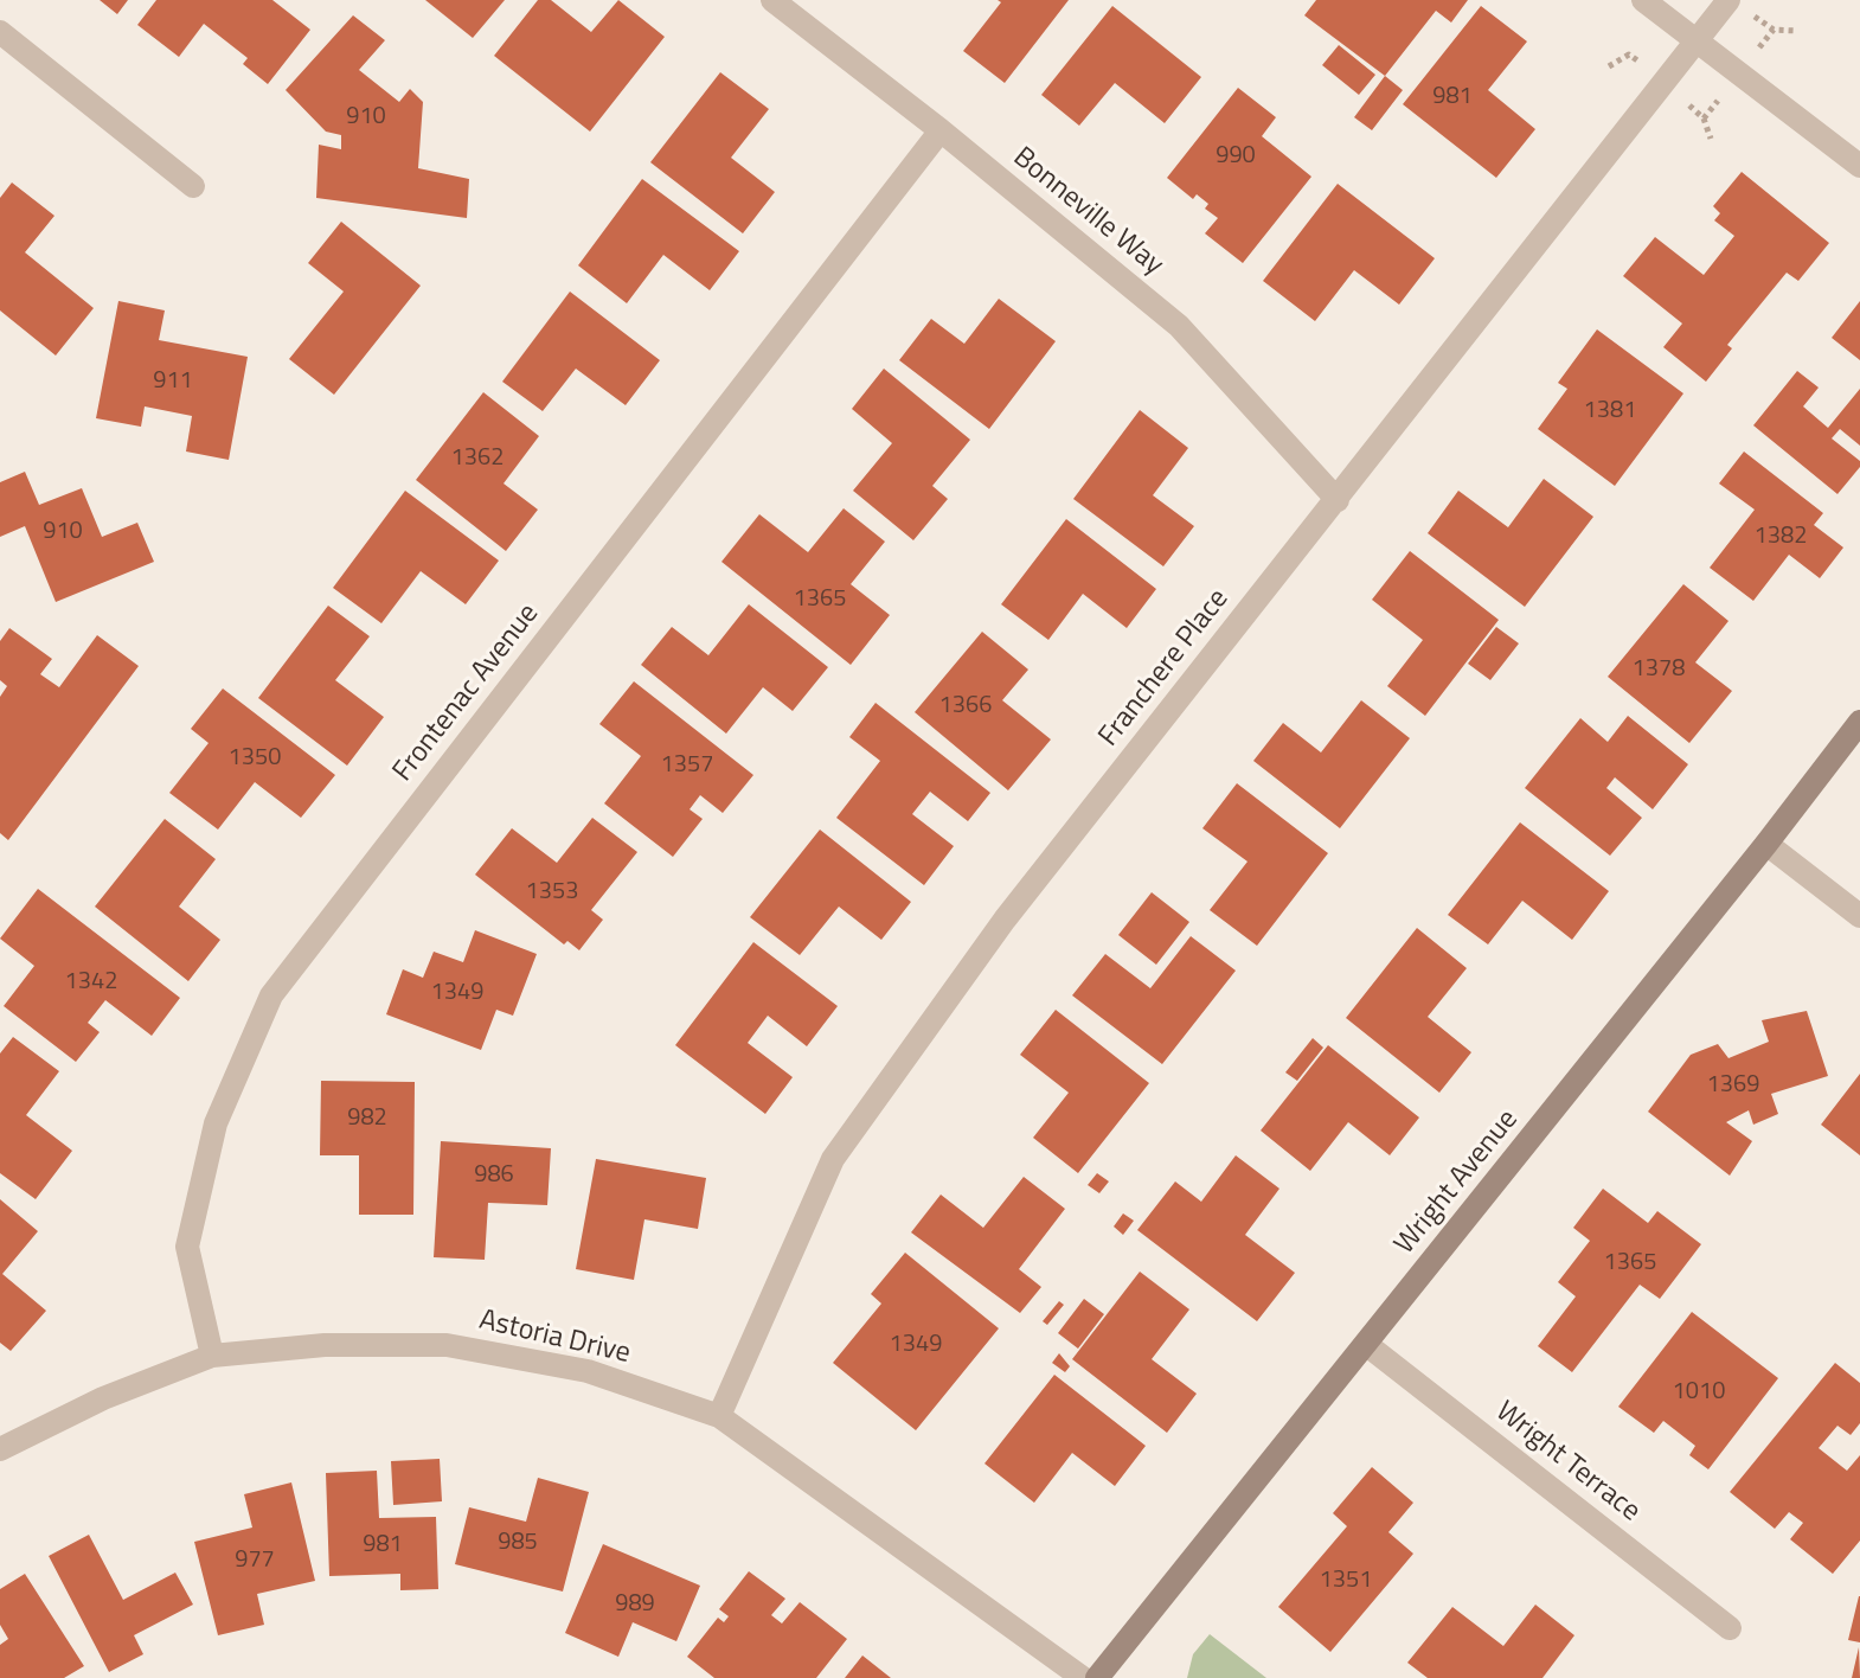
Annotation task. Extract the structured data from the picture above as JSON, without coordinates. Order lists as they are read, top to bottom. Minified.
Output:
{"streets":{"street":["Bonneville Way","Franchere Place","Frontenac Avenue","Wright Avenue","Astoria Drive","Wright Terrace"]},"crossings":[["Bonneville Way","Franchere Place"],["Bonneville Way","Frontenac Avenue"],["Franchere Place","Astoria Drive"],["Frontenac Avenue","Astoria Drive"],["Wright Avenue","Wright Terrace"]],"house_numbers":["981","910","990","911","1381","1362","910","1382","1365","1378","1366","1350","1357","1353","1342","1349","1369","982","986","1365","1349","1010","985","981","977","1351","989"]}
